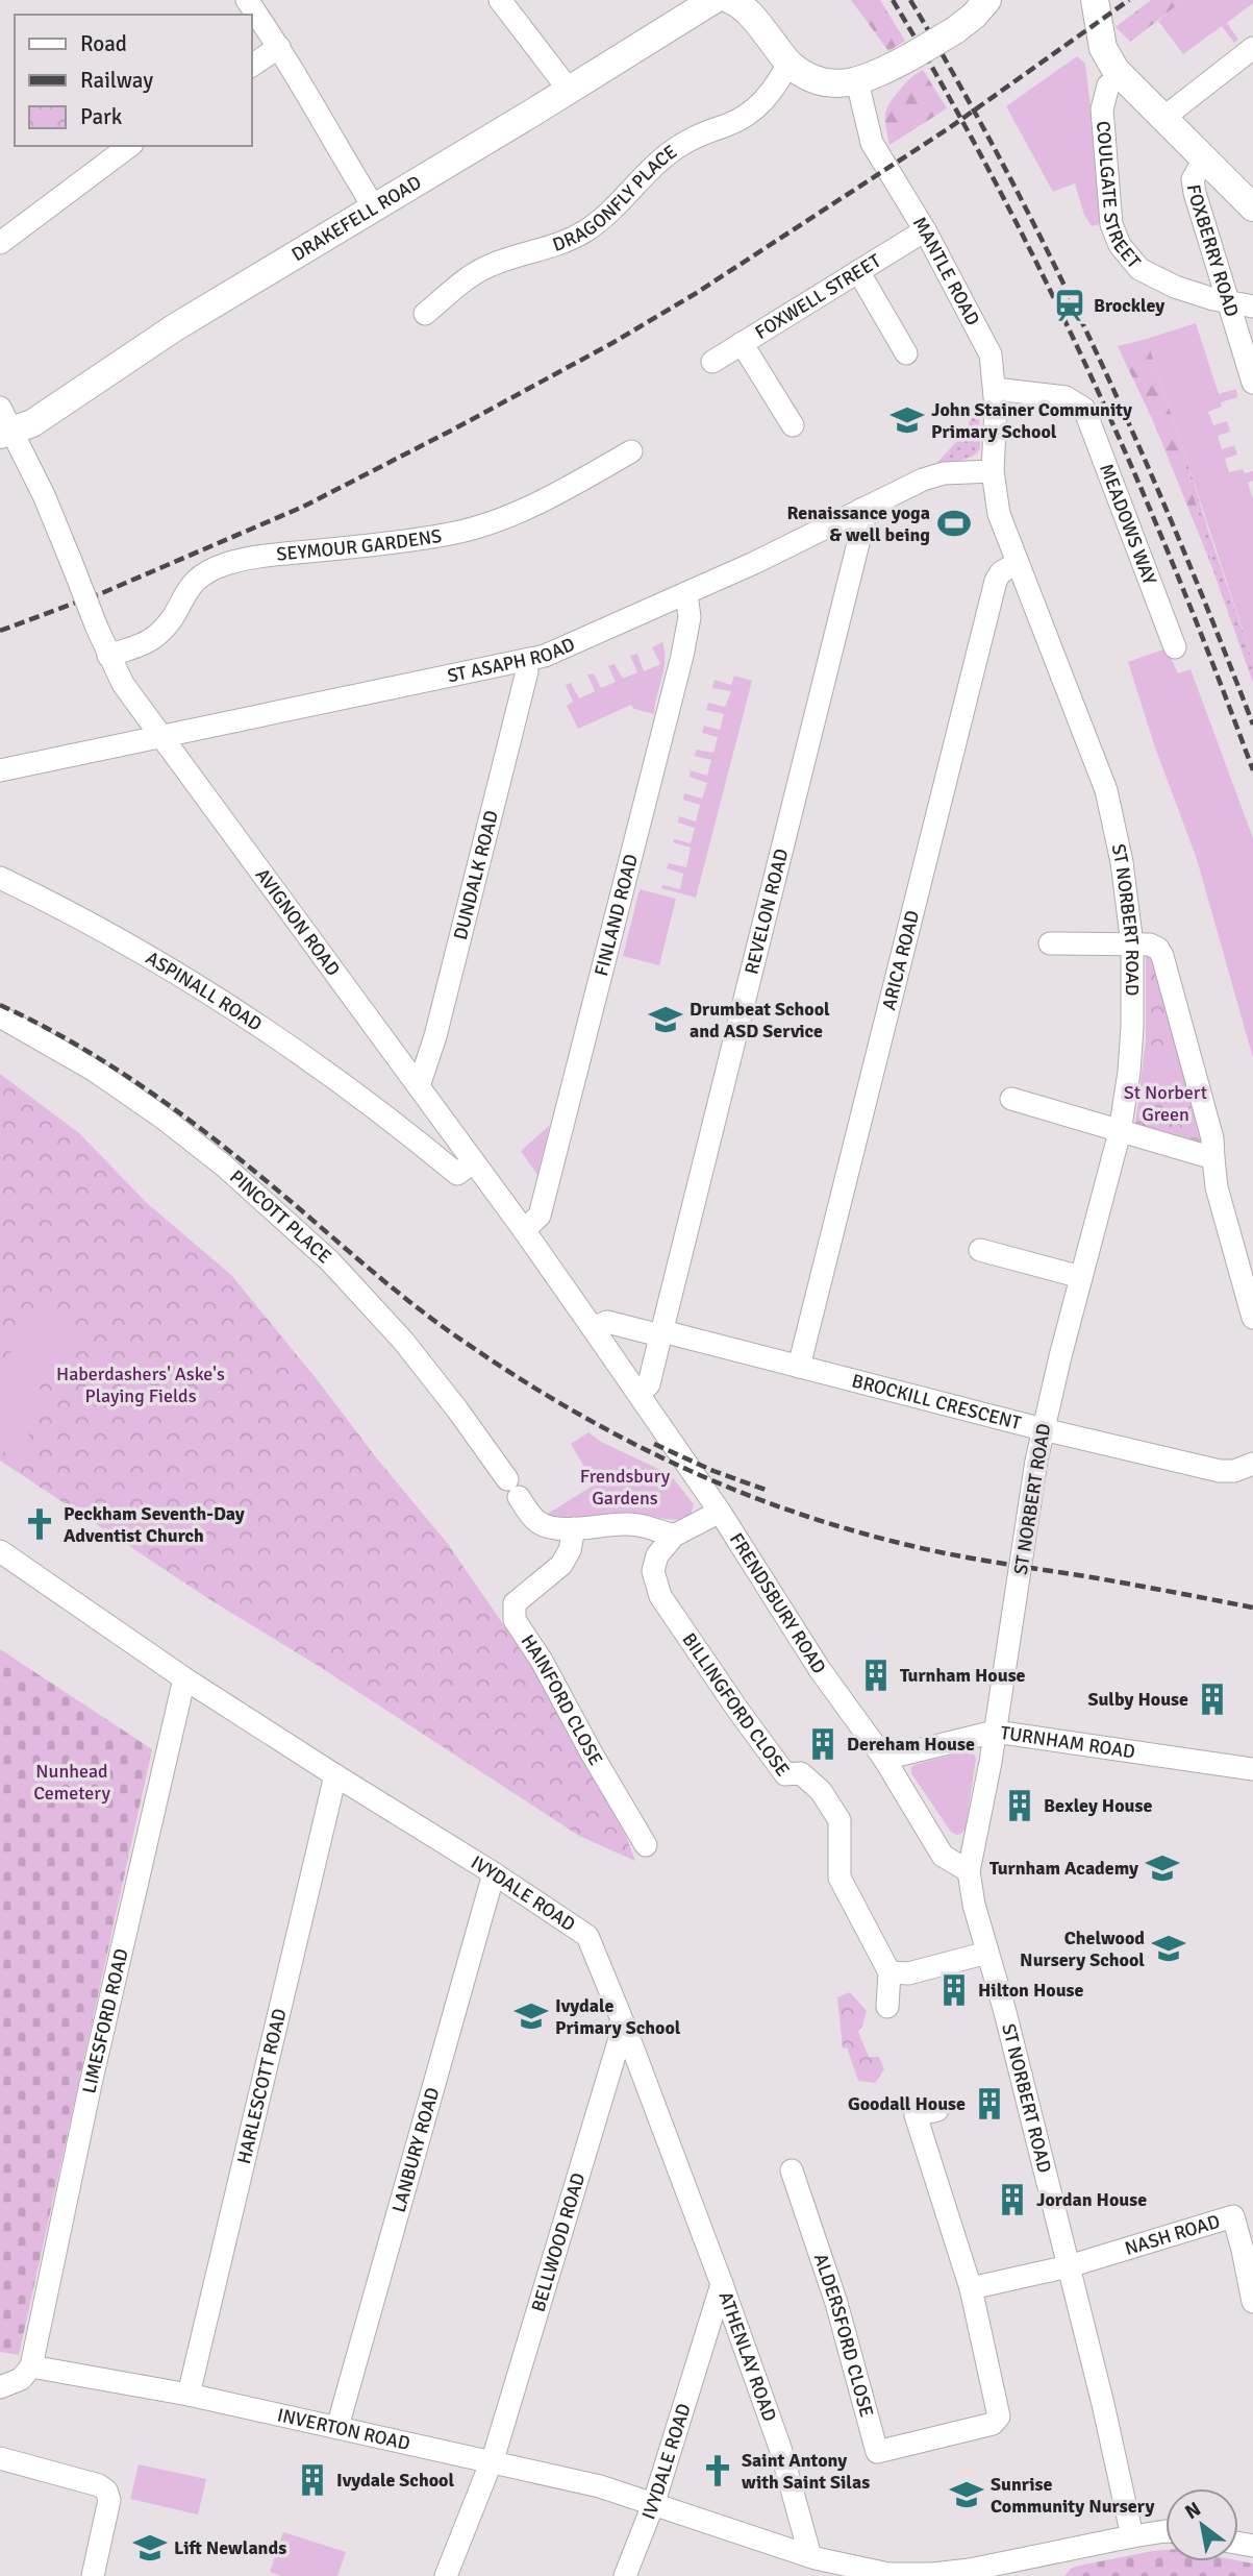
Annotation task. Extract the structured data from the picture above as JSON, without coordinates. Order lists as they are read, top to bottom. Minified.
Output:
{"streets":{"main road":["DRAKEFELL ROAD"],"street":["COULGATE STREET","DRAGONFLY PLACE","FOXBERRY ROAD","MANTLE ROAD","FOXWELL STREET","MEADOWS WAY","SEYMOUR GARDENS","ST ASAPH ROAD","DUNDALK ROAD","REVELON ROAD","FINLAND ROAD","ST NORBERT ROAD","AVIGNON ROAD","ARICA ROAD","ASPINALL ROAD","PINCOTT PLACE","BROCKILL CRESCENT","FRENDSBURY ROAD","HAINFORD CLOSE","BILLINGFORD CLOSE","TURNHAM ROAD","IVYDALE ROAD","LIMESFORD ROAD","HARLESCOTT ROAD","LANBURY ROAD","NASH ROAD","BELLWOOD ROAD","ALDERSFORD CLOSE","ATHENLAY ROAD","INVERTON ROAD"]},"crossings":[["COULGATE STREET","FOXBERRY ROAD"],["DRAKEFELL ROAD","AVIGNON ROAD"],["MANTLE ROAD","FOXWELL STREET"],["MANTLE ROAD","MEADOWS WAY"],["MANTLE ROAD","ST ASAPH ROAD"],["MANTLE ROAD","ST NORBERT ROAD"],["SEYMOUR GARDENS","AVIGNON ROAD"],["ST ASAPH ROAD","DUNDALK ROAD"],["ST ASAPH ROAD","REVELON ROAD"],["ST ASAPH ROAD","FINLAND ROAD"],["ST ASAPH ROAD","ST NORBERT ROAD"],["ST ASAPH ROAD","AVIGNON ROAD"],["DUNDALK ROAD","AVIGNON ROAD"],["REVELON ROAD","BROCKILL CRESCENT"],["REVELON ROAD","FRENDSBURY ROAD"],["FINLAND ROAD","AVIGNON ROAD"],["ST NORBERT ROAD","ARICA ROAD"],["ST NORBERT ROAD","BROCKILL CRESCENT"],["ST NORBERT ROAD","FRENDSBURY ROAD"],["ST NORBERT ROAD","TURNHAM ROAD"],["ST NORBERT ROAD","NASH ROAD"],["ST NORBERT ROAD","INVERTON ROAD"],["AVIGNON ROAD","ASPINALL ROAD"],["AVIGNON ROAD","FRENDSBURY ROAD"],["ARICA ROAD","BROCKILL CRESCENT"],["PINCOTT PLACE","HAINFORD CLOSE"],["PINCOTT PLACE","BILLINGFORD CLOSE"],["FRENDSBURY ROAD","BILLINGFORD CLOSE"],["FRENDSBURY ROAD","TURNHAM ROAD"],["IVYDALE ROAD","LIMESFORD ROAD"],["IVYDALE ROAD","HARLESCOTT ROAD"],["IVYDALE ROAD","LANBURY ROAD"],["IVYDALE ROAD","BELLWOOD ROAD"],["IVYDALE ROAD","ATHENLAY ROAD"],["IVYDALE ROAD","INVERTON ROAD"],["LIMESFORD ROAD","INVERTON ROAD"],["HARLESCOTT ROAD","INVERTON ROAD"],["LANBURY ROAD","INVERTON ROAD"],["BELLWOOD ROAD","INVERTON ROAD"],["ATHENLAY ROAD","INVERTON ROAD"]],"parks":["St Norbert Green","Haberdashers' Aske's Playing Fields","Frendsbury Gardens","Nunhead Cemetery"],"places":{"station":["Brockley"],"school or university":["John Stainer Community Primary School","Drumbeat School and ASD Service","Turnham Academy","Chelwood Nursery School","Ivydale Primary School","Sunrise Community Nursery","Lift Newlands"],"sports":["Renaissance yoga & well being"],"church":["Peckham Seventh-Day Adventist Church","Saint Antony with Saint Silas"],"building":["Turnham House","Sulby House","Dereham House","Bexley House","Hilton House","Goodall House","Jordan House","Ivydale School"]},"legend":["Road","Railway","Park"],"north":"top left"}
